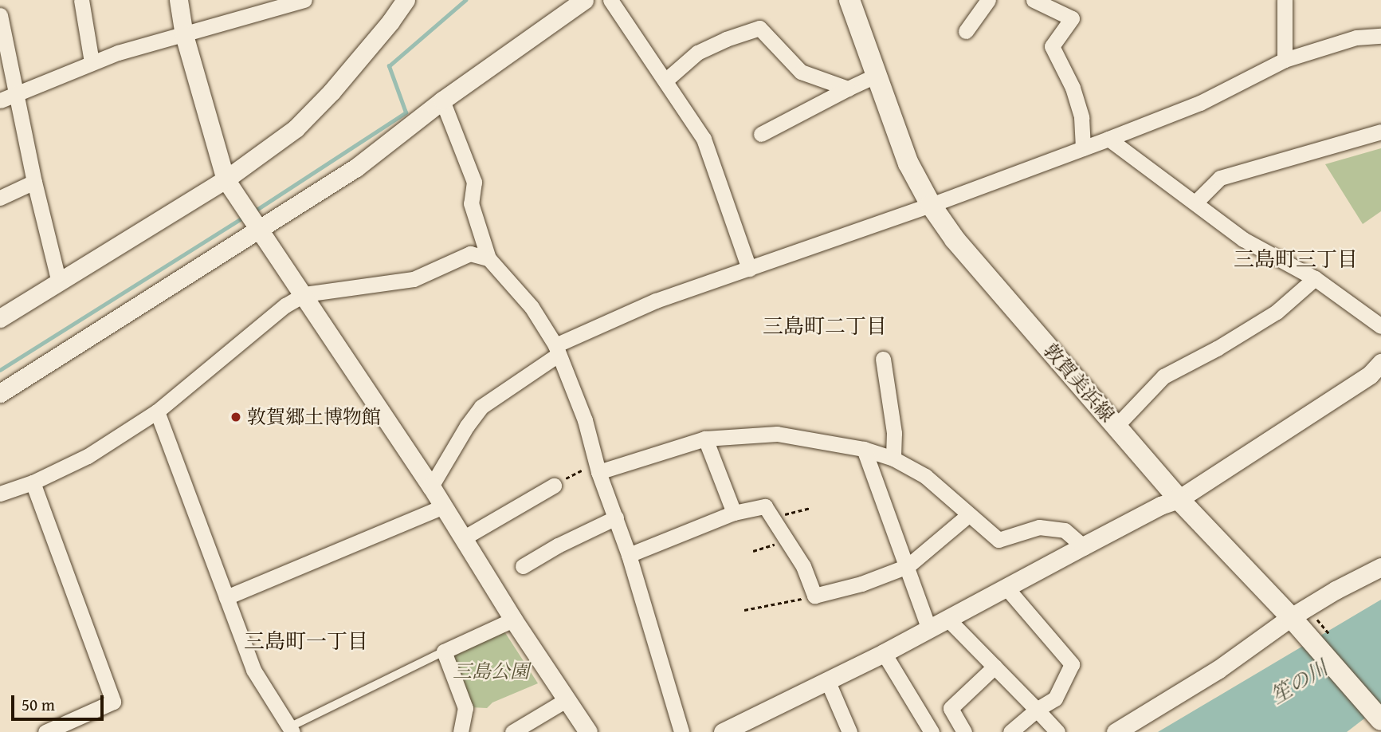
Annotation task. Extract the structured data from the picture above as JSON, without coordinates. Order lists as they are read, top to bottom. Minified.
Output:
{"streets":{"main road":["敦賀美浜線"]},"districts":["三島町三丁目","三島町二丁目","三島町一丁目"],"water":["笙の川"],"parks":["三島公園"],"places":["敦賀郷土博物館"],"scale_bar":"50 m"}
